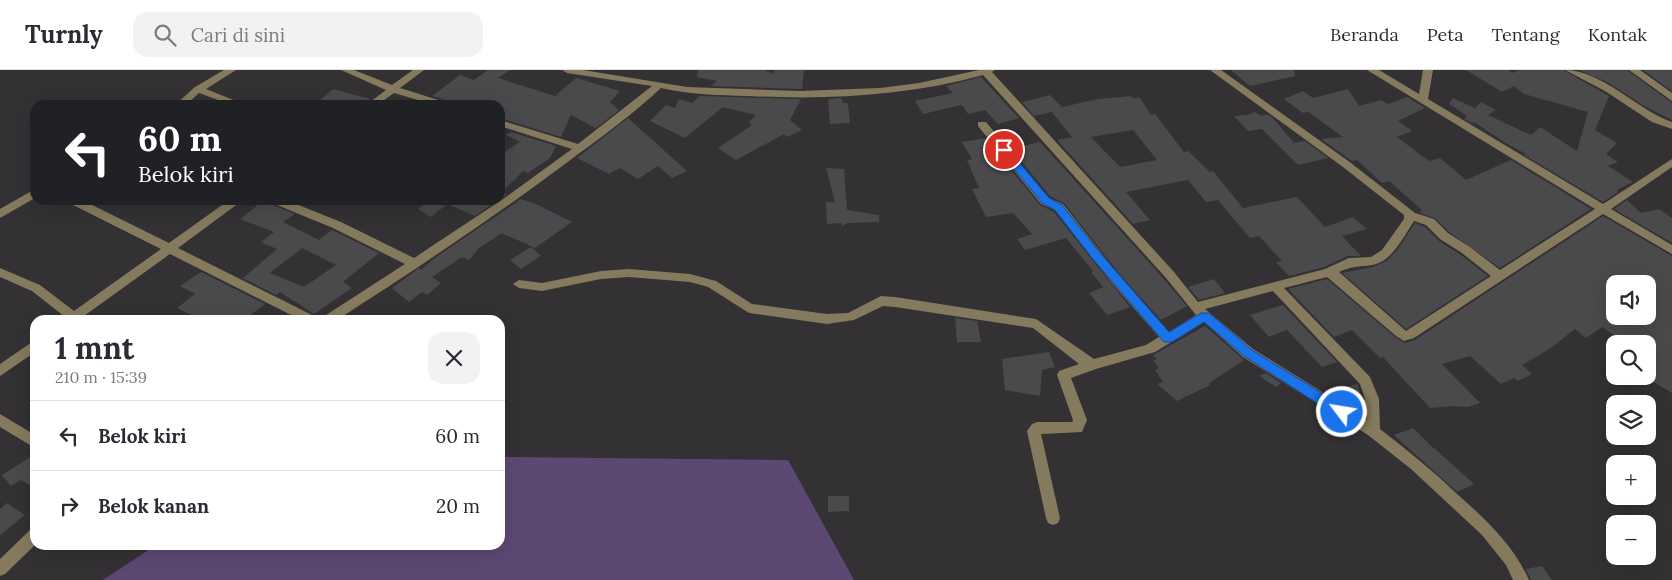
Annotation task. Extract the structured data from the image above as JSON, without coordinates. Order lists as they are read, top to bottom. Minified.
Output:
{"page":{"header":"Turnly","search":"Cari di sini","nav":["Beranda","Peta","Tentang","Kontak"],"turn":["60 m","Belok kiri"],"map_buttons":["+","−"],"heading":["1 mnt","210 m · 15:39"],"list":[{"name":"Belok kiri","value":"60 m"},{"name":"Belok kanan","value":"20 m"}]}}
